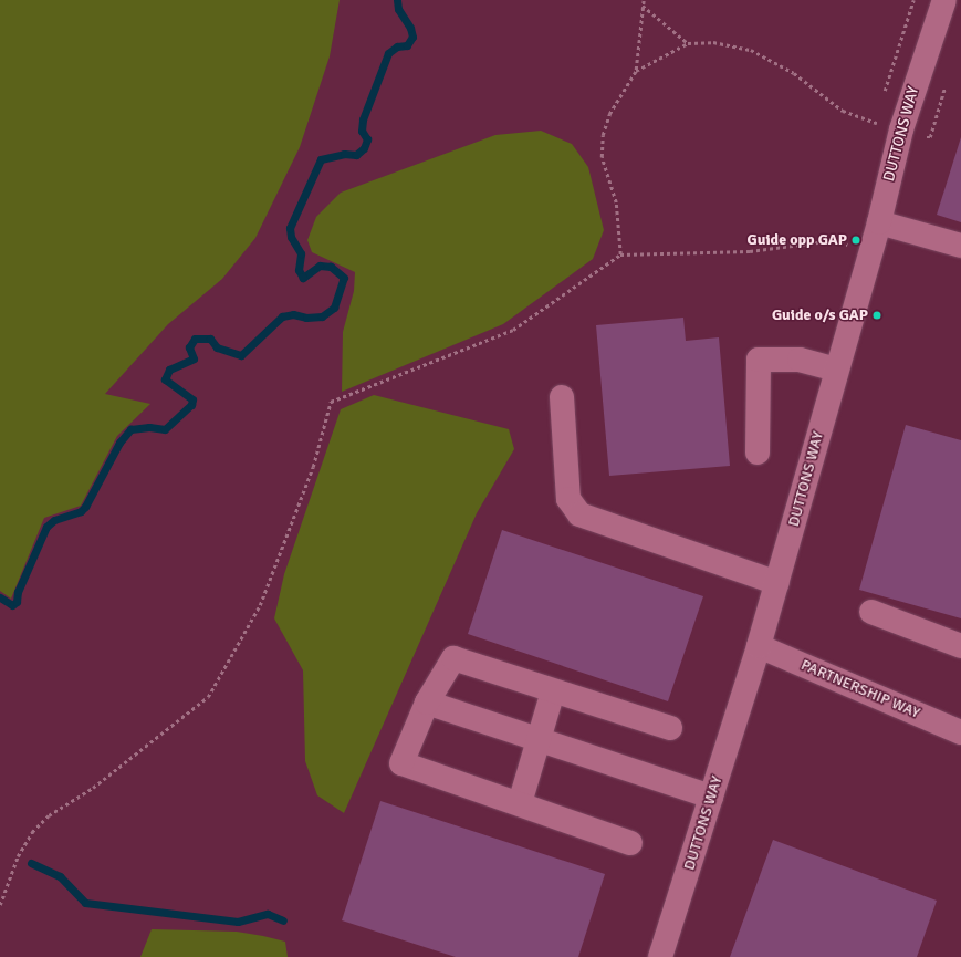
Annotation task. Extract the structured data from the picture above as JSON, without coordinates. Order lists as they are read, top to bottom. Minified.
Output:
{"streets":{"street":["DUTTONS WAY","PARTNERSHIP WAY"]},"crossings":[["DUTTONS WAY","PARTNERSHIP WAY"]],"places":["Guide opp GAP","Guide o/s GAP"]}
